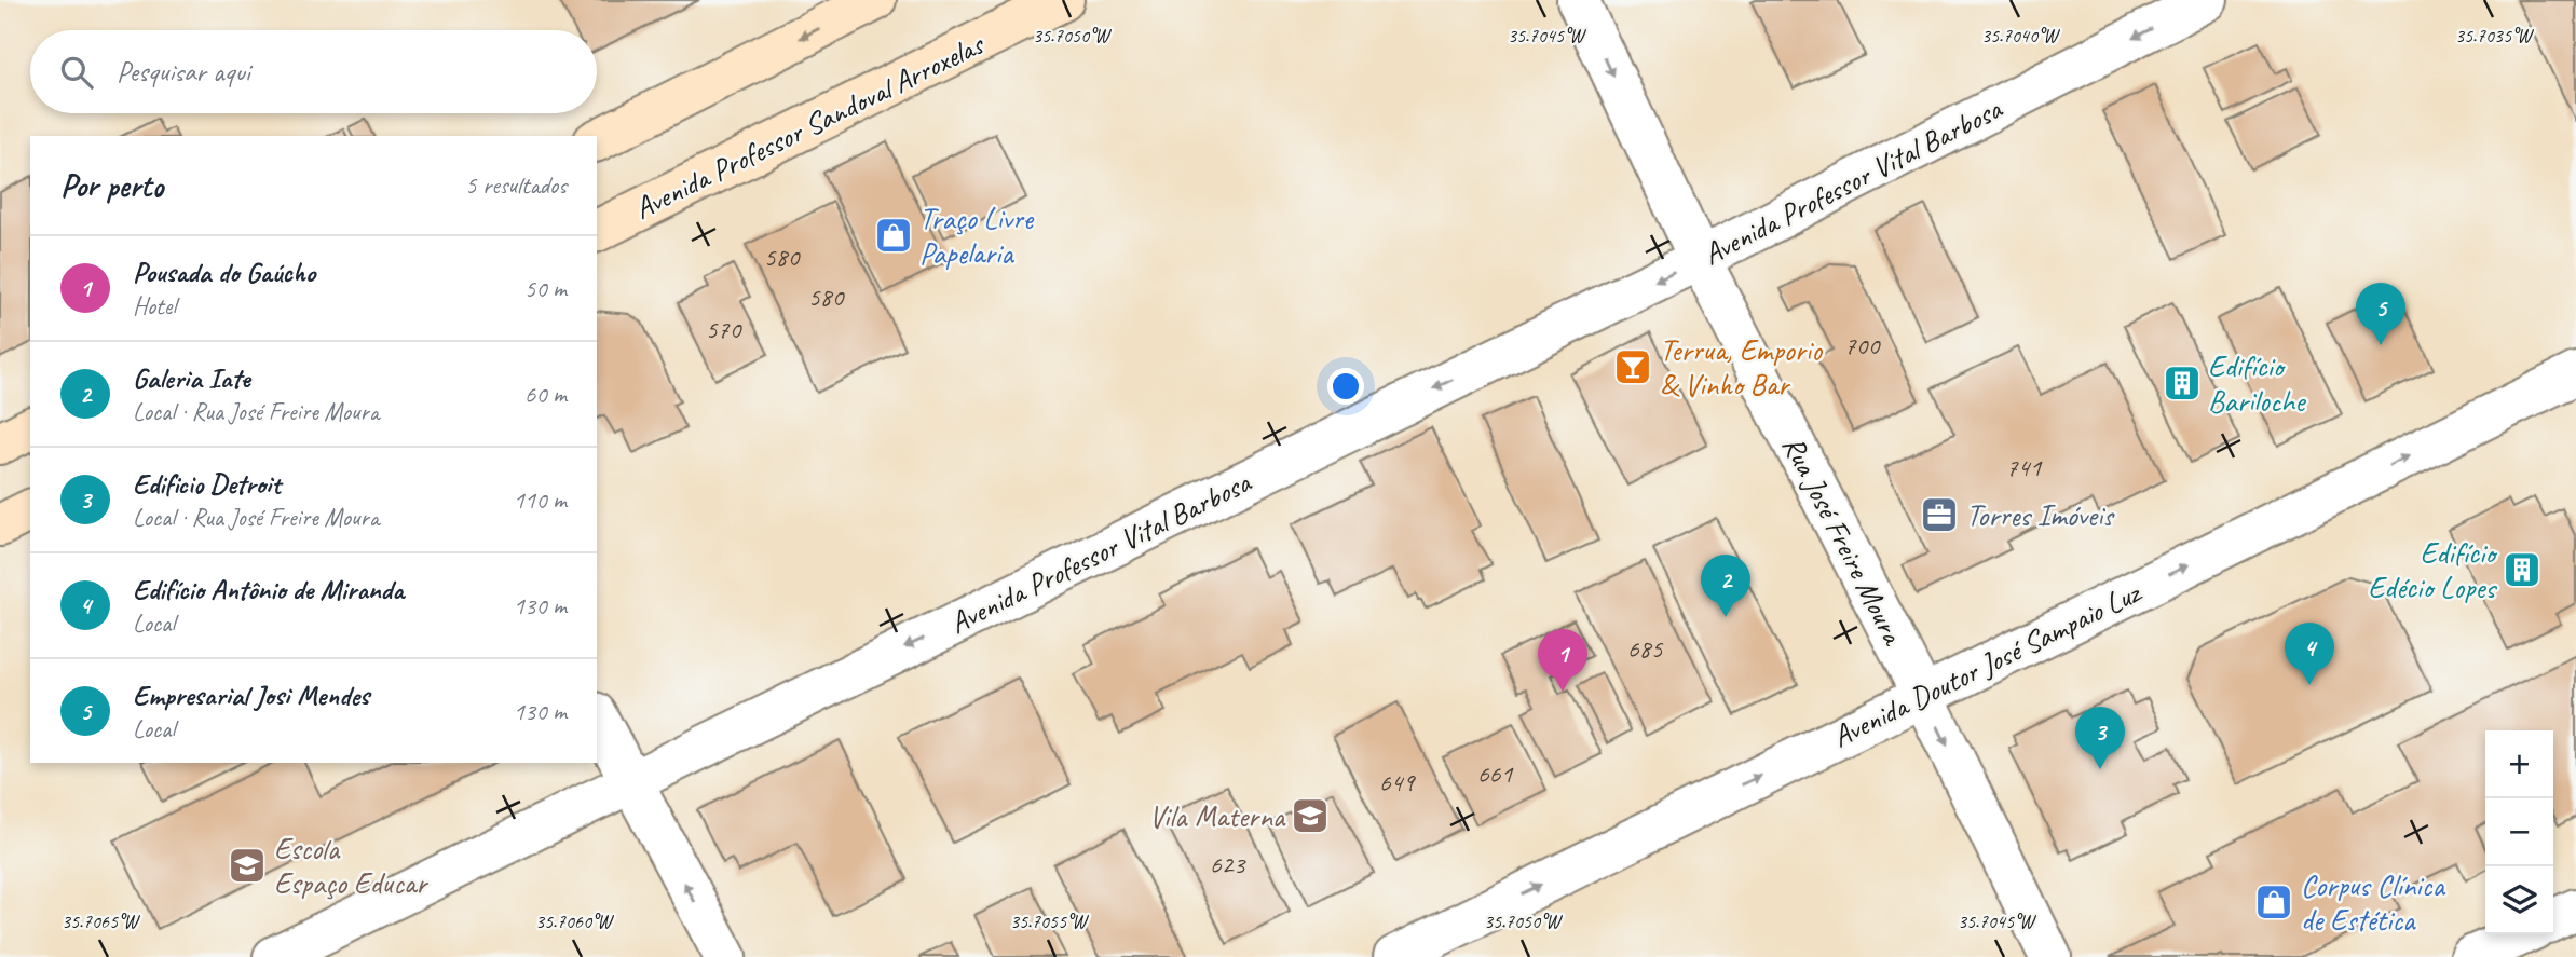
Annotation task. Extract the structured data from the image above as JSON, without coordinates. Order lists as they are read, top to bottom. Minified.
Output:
{"streets":{"street":["Avenida Professor Sandoval Arroxelas","Avenida Professor Vital Barbosa","Rua José Freire Moura","Avenida Doutor José Sampaio Luz"]},"crossings":[["Avenida Professor Vital Barbosa","Rua José Freire Moura"],["Rua José Freire Moura","Avenida Doutor José Sampaio Luz"]],"one_way":["Avenida Professor Vital Barbosa","Rua José Freire Moura","Avenida Doutor José Sampaio Luz"],"places":{"shop":["Traço Livre Papelaria","Corpus Clínica de Estética"],"bar":["Terrua, Emporio & Vinho Bar"],"building":["Edifício Bariloche","Edifício Edécio Lopes"],"office":["Torres Imóveis"],"school or university":["Vila Materna","Escola Espaço Educar"]},"house_numbers":["580","580","570","700","741","685","661","649","623"],"page":{"search":"Pesquisar aqui","heading":["Por perto","5 resultados"],"list":[{"mark":"1","name":"Pousada do Gaúcho","note":"Hotel","value":"50 m"},{"mark":"2","name":"Galeria Iate","note":"Local · Rua José Freire Moura","value":"60 m"},{"mark":"3","name":"Edificio Detroit","note":"Local · Rua José Freire Moura","value":"110 m"},{"mark":"4","name":"Edifício Antônio de Miranda","note":"Local","value":"130 m"},{"mark":"5","name":"Empresarial Josi Mendes","note":"Local","value":"130 m"}],"pins":["5","2","4","1","3"],"map_buttons":["+","−"]},"coordinates":["35.7050°W","35.7035°W","35.7045°W","35.7040°W","35.7065°W","35.7060°W","35.7055°W"]}
